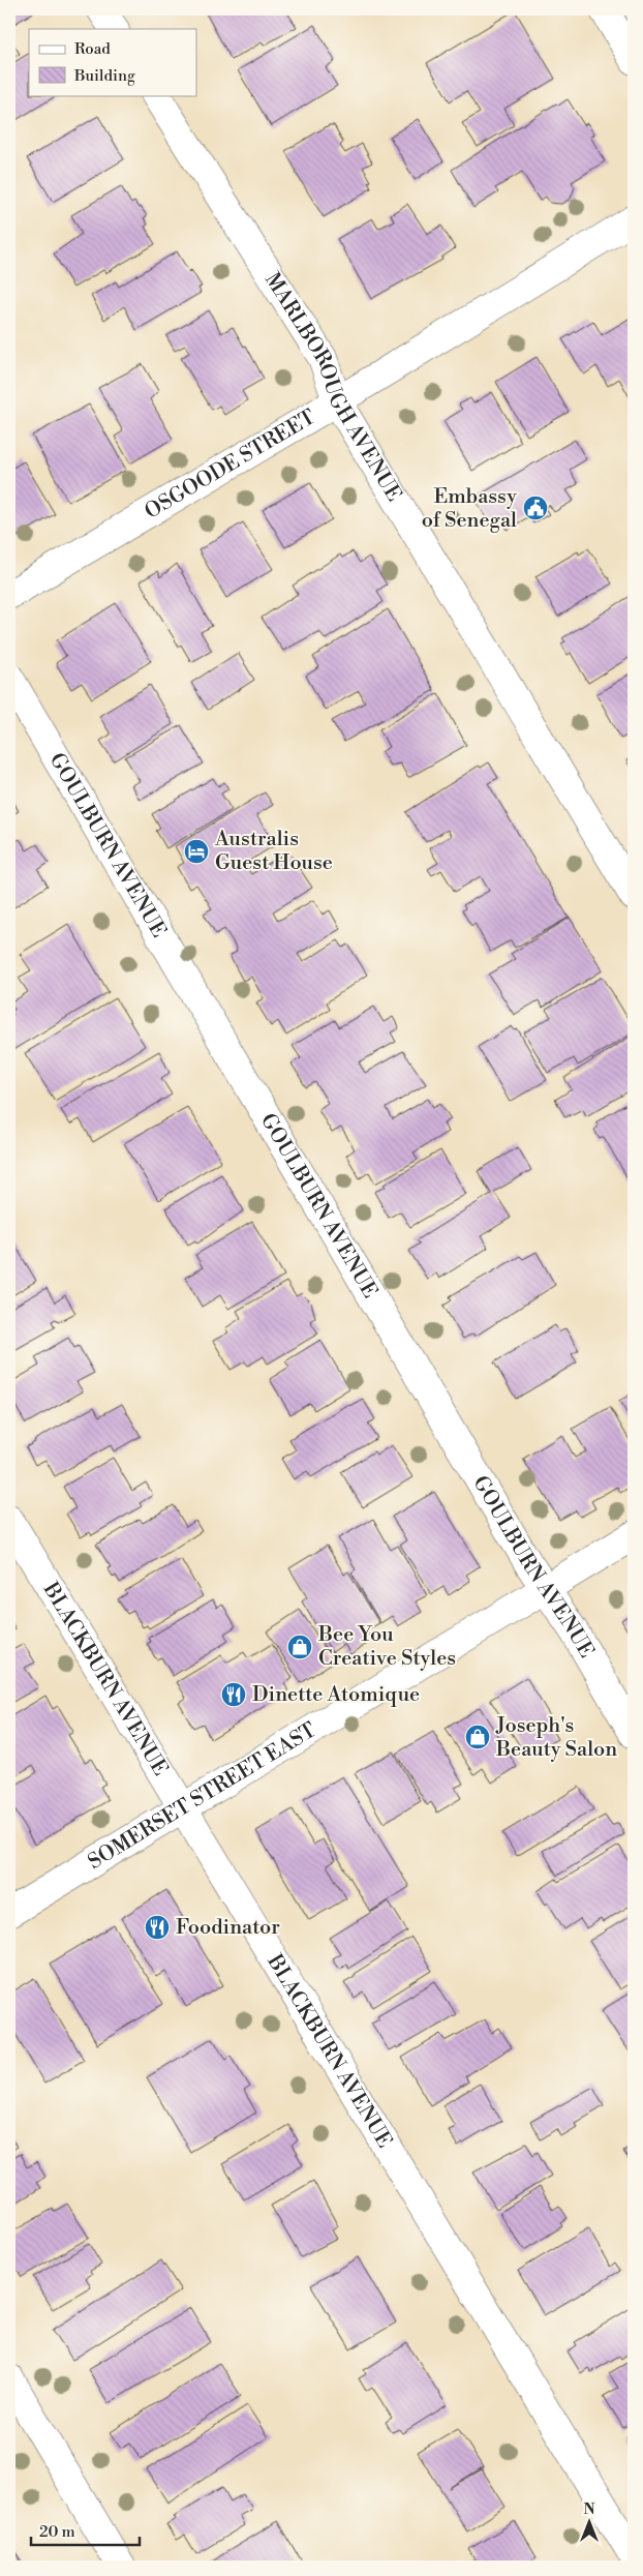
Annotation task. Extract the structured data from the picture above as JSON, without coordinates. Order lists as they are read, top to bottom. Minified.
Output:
{"streets":{"street":["MARLBOROUGH AVENUE","OSGOODE STREET","GOULBURN AVENUE","BLACKBURN AVENUE","SOMERSET STREET EAST"]},"crossings":[["MARLBOROUGH AVENUE","OSGOODE STREET"],["GOULBURN AVENUE","SOMERSET STREET EAST"],["BLACKBURN AVENUE","SOMERSET STREET EAST"]],"places":{"public building":["Embassy of Senegal"],"hotel":["Australis Guest House"],"shop":["Bee You Creative Styles","Joseph's Beauty Salon"],"restaurant":["Dinette Atomique","Foodinator"]},"legend":["Road","Building"],"scale_bar":"20 m","north":"top"}
